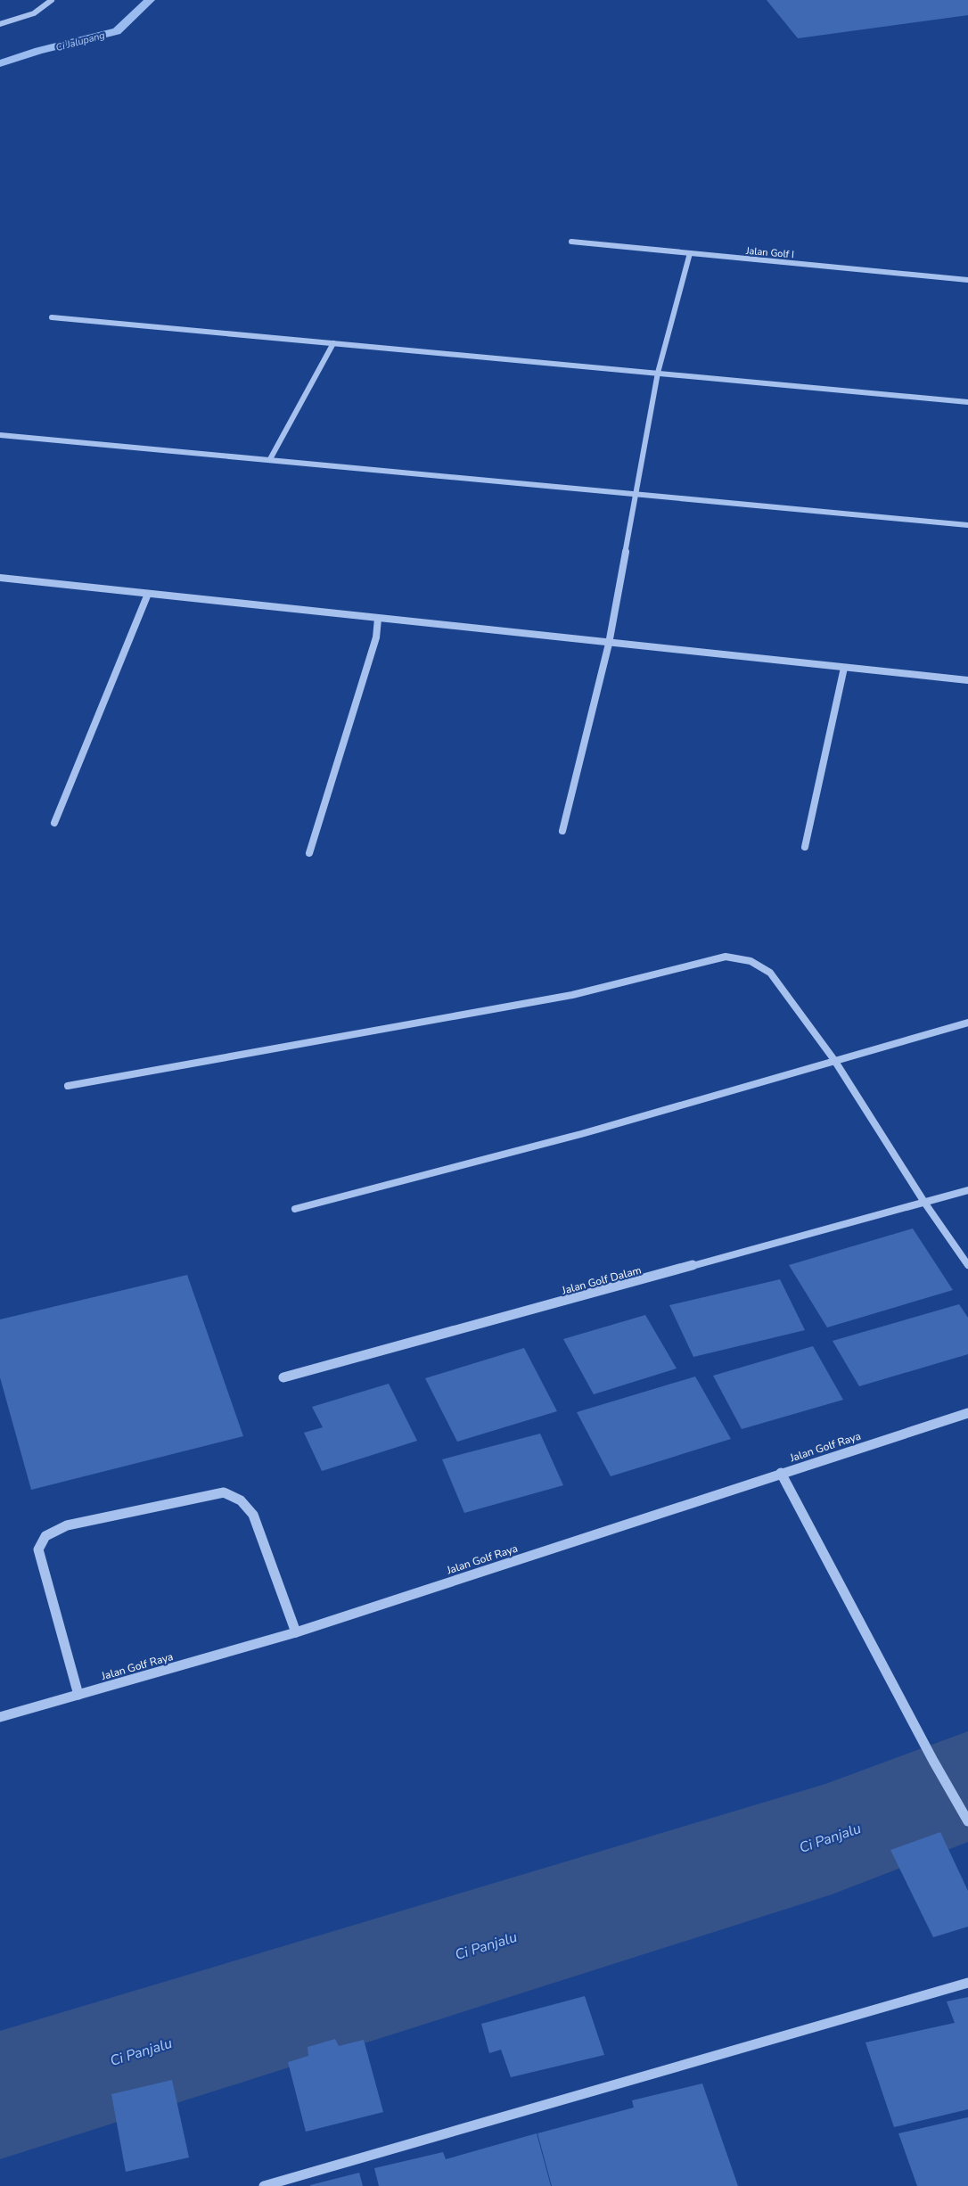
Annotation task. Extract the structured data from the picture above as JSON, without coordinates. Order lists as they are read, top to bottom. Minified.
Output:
{"streets":{"street":["Jalan Golf I","Jalan Golf Dalam","Jalan Golf Raya"]},"water":["Ci Jalupang","Ci Panjalu"]}
